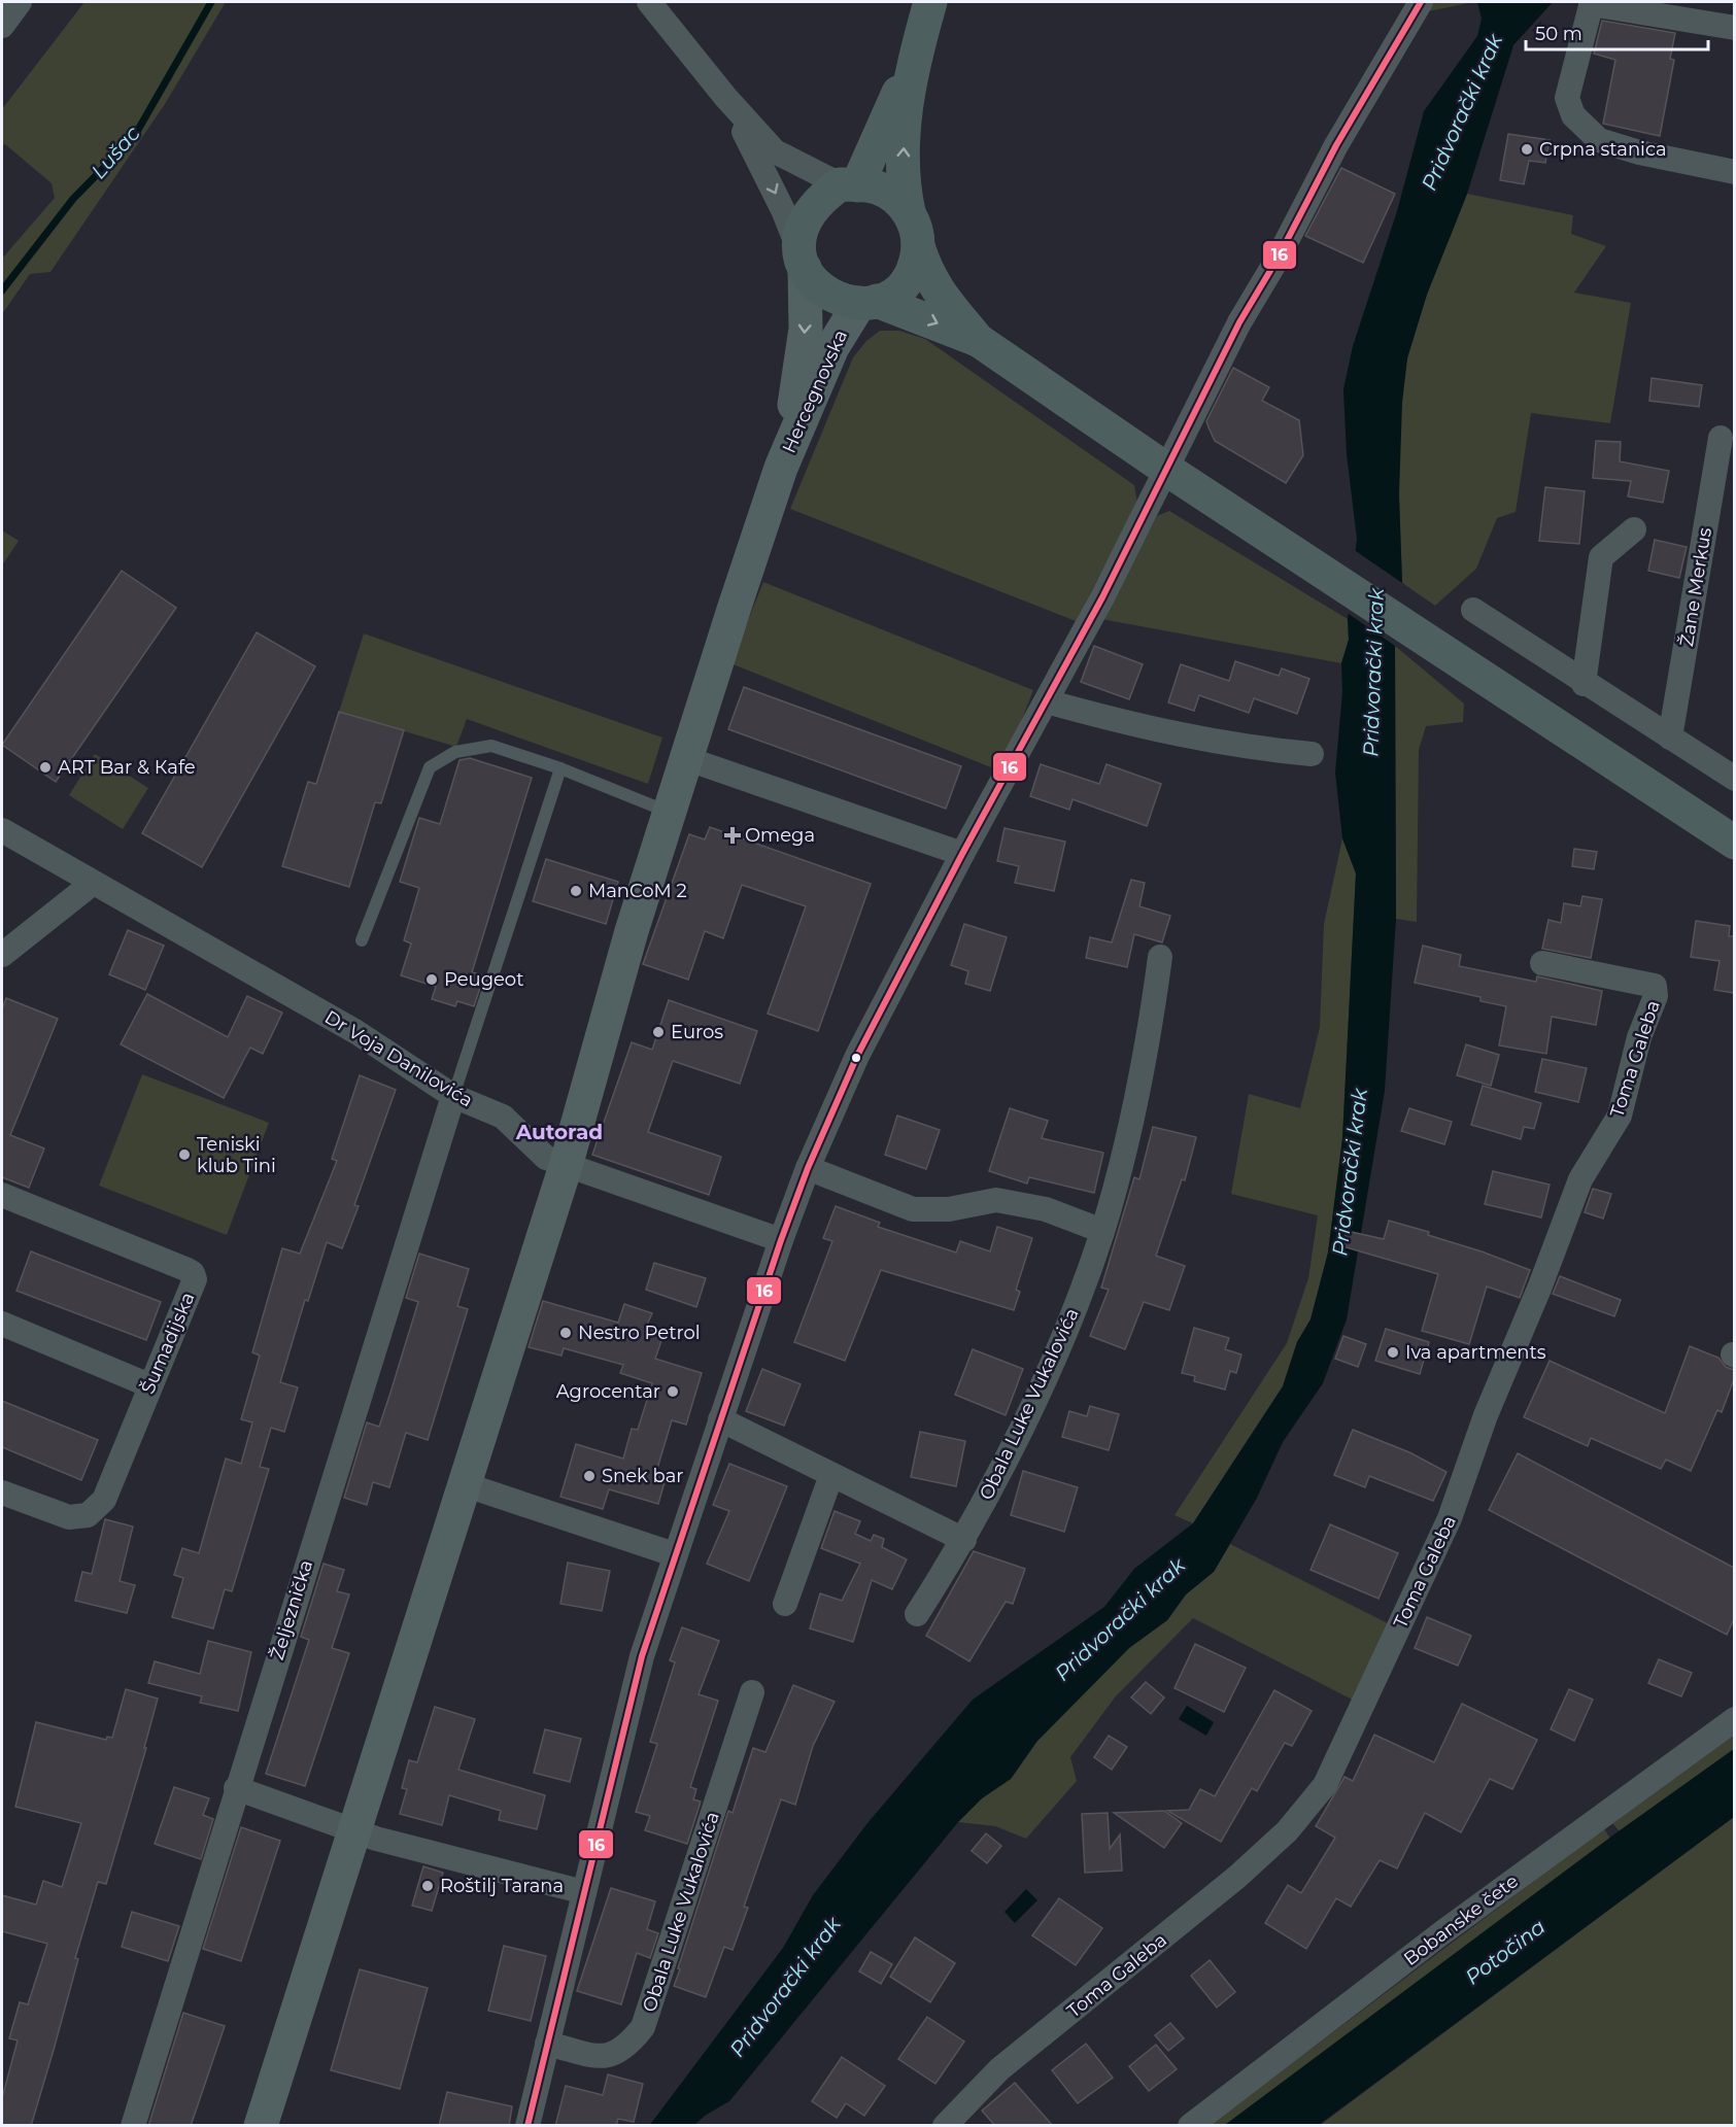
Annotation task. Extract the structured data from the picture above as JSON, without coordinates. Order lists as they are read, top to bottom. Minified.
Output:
{"streets":{"street":["Hercegnovska","Žane Merkus","Dr Voja Danilovića","Toma Galeba","Šumadijska","Obala Luke Vukalovića","Željeznička","Bobanske čete"]},"crossings":[["Dr Voja Danilovića","Željeznička"]],"districts":["Autorad"],"water":["Pridvorački krak","Lušac","Potočina"],"places":{"other":["Crpna stanica","ART Bar & Кafe","ManCoM 2","Peugeot","Euros","Teniski klub Tini","Nestro Petrol","Iva apartments","Agrocentar","Snek bar","Roštilj Tarana"],"health":["Omega"]},"lines":["transit line 16"],"scale_bar":"50 m"}
